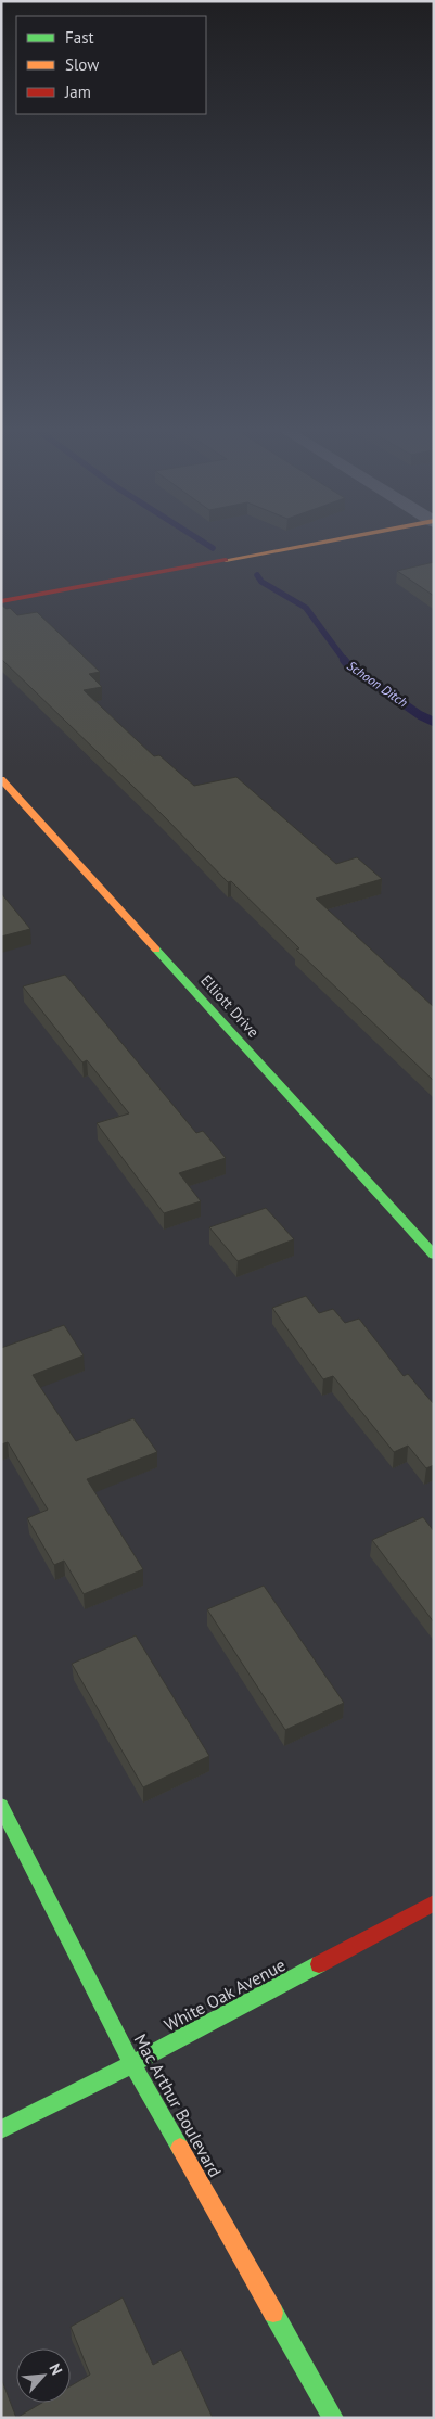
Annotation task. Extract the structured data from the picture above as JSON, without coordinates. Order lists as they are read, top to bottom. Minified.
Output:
{"streets":{"street":["Elliott Drive","White Oak Avenue","Mac Arthur Boulevard"]},"crossings":[["White Oak Avenue","Mac Arthur Boulevard"]],"water":["Schoon Ditch"],"legend":["Fast","Slow","Jam"],"north":"top right"}
